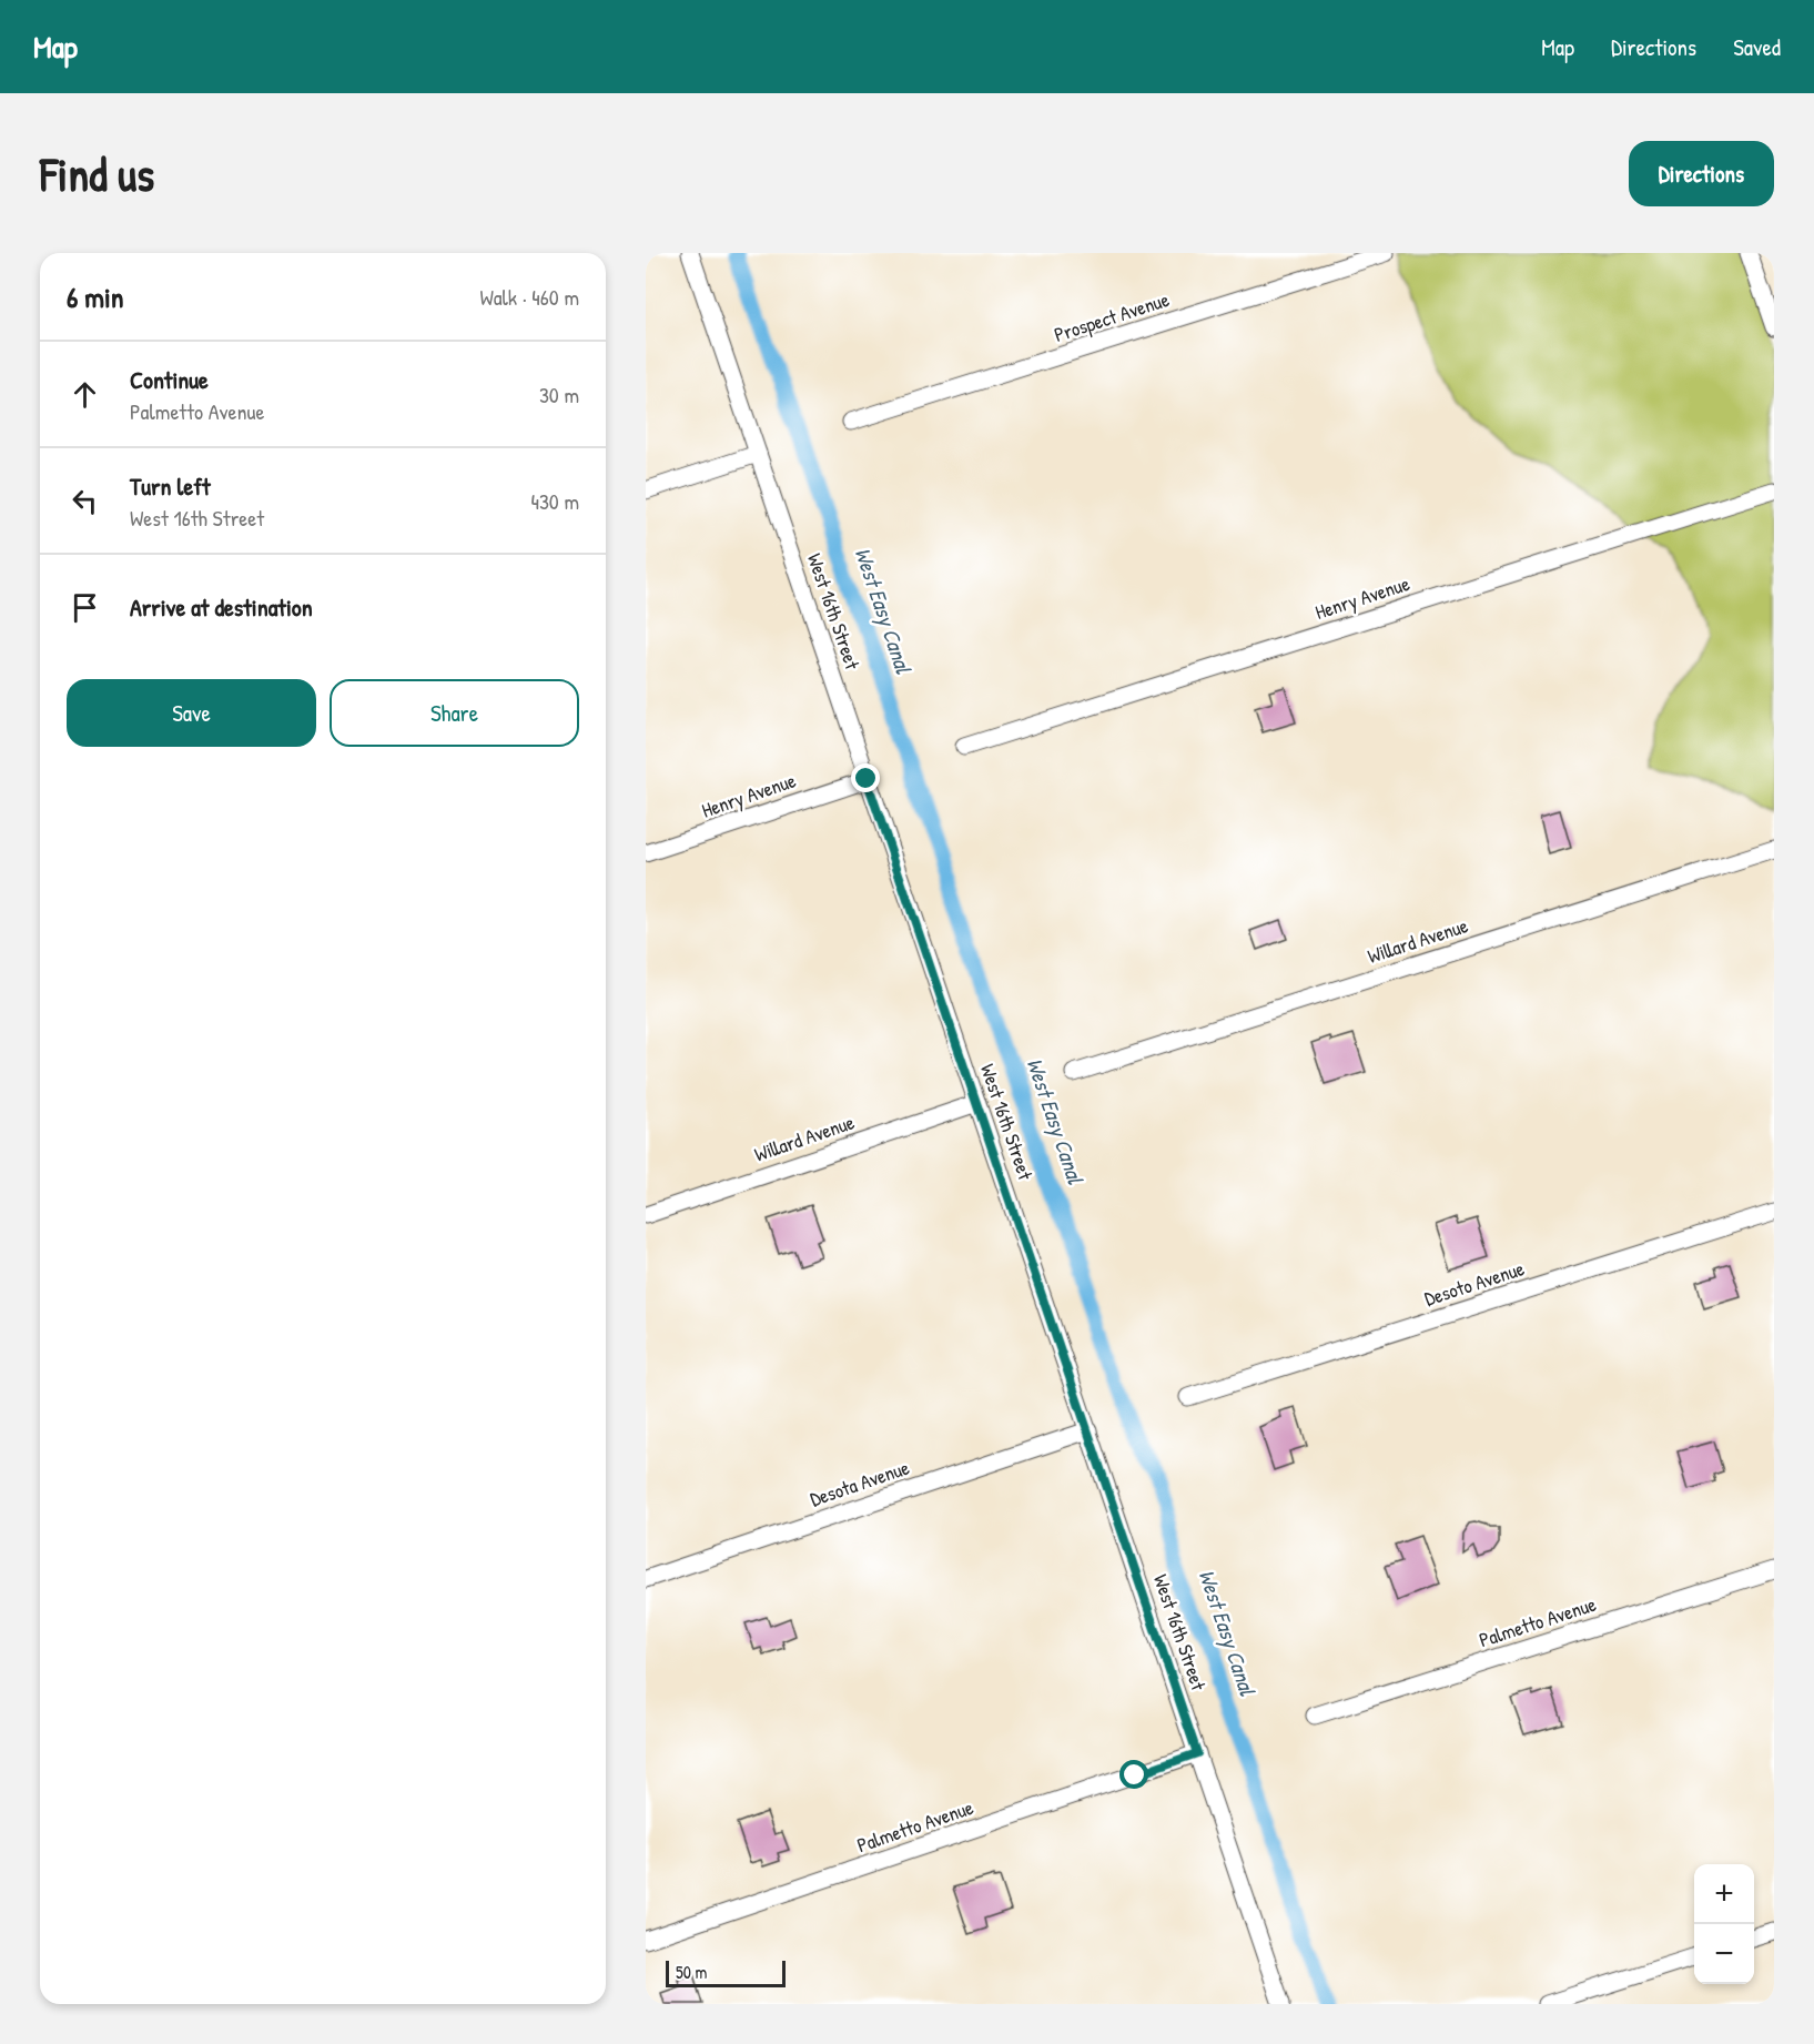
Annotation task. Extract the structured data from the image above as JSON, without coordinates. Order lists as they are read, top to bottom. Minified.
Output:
{"streets":{"street":["Prospect Avenue","Henry Avenue","West 16th Street","Willard Avenue","Desoto Avenue","Desota Avenue","Palmetto Avenue"]},"crossings":[["Henry Avenue","West 16th Street"],["West 16th Street","Willard Avenue"],["West 16th Street","Desota Avenue"],["West 16th Street","Palmetto Avenue"]],"water":["West Easy Canal"],"scale_bar":"50 m","page":{"header":"Map","nav":["Map","Directions","Saved"],"buttons":["Directions",["Save","Share"]],"title":"Find us","heading":["6 min","Walk · 460 m"],"list":[["Continue","Palmetto Avenue","30 m"],["Turn left","West 16th Street","430 m"],"Arrive at destination"],"map_buttons":["+","−"],"scale":"50 m"}}
